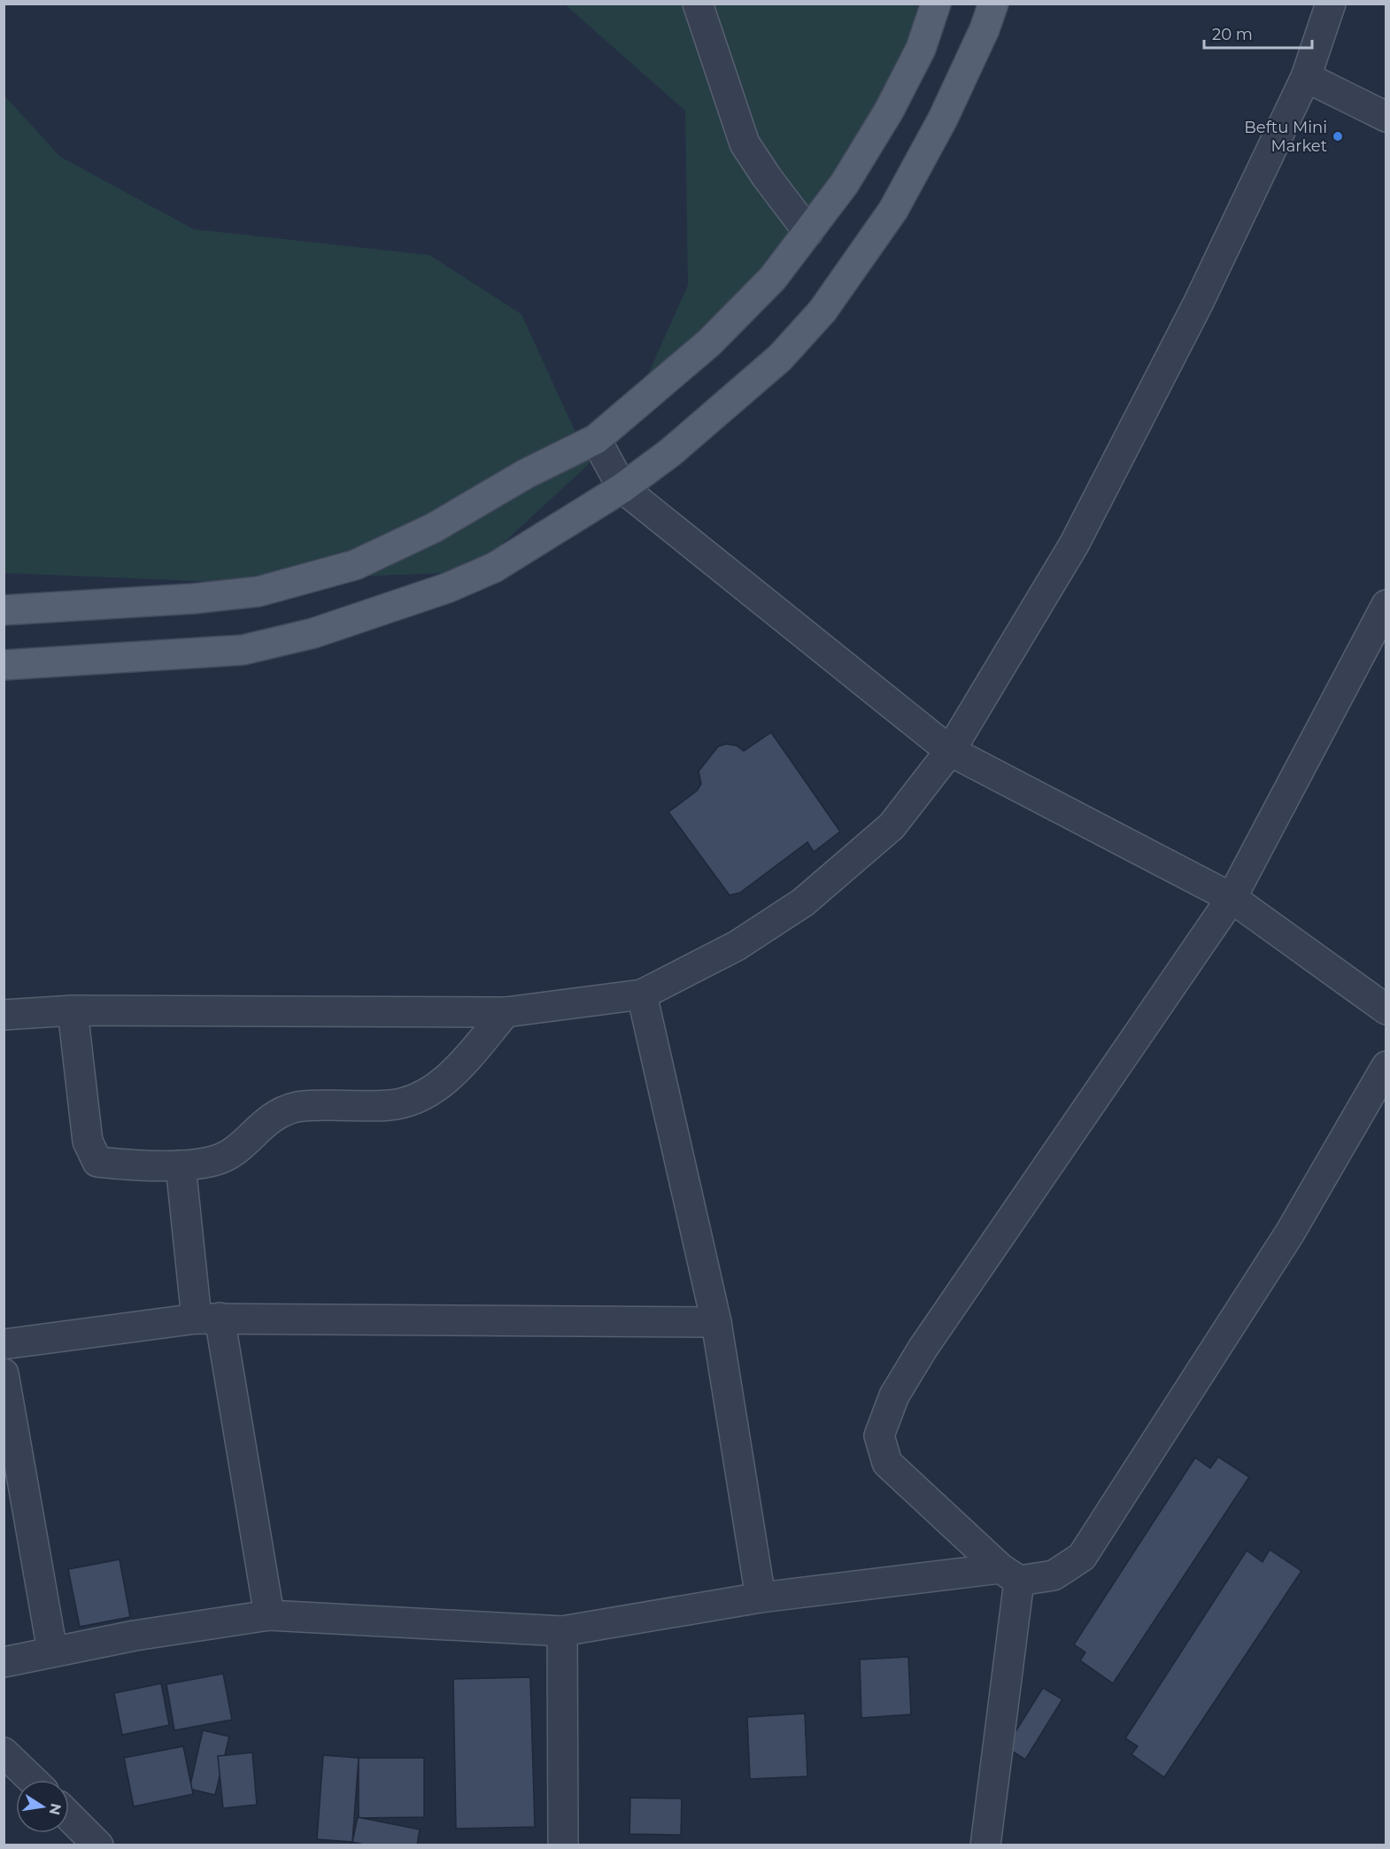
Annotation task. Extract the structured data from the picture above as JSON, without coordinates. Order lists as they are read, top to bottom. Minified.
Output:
{"places":["Beftu Mini Market"],"scale_bar":"20 m","north":"right"}
